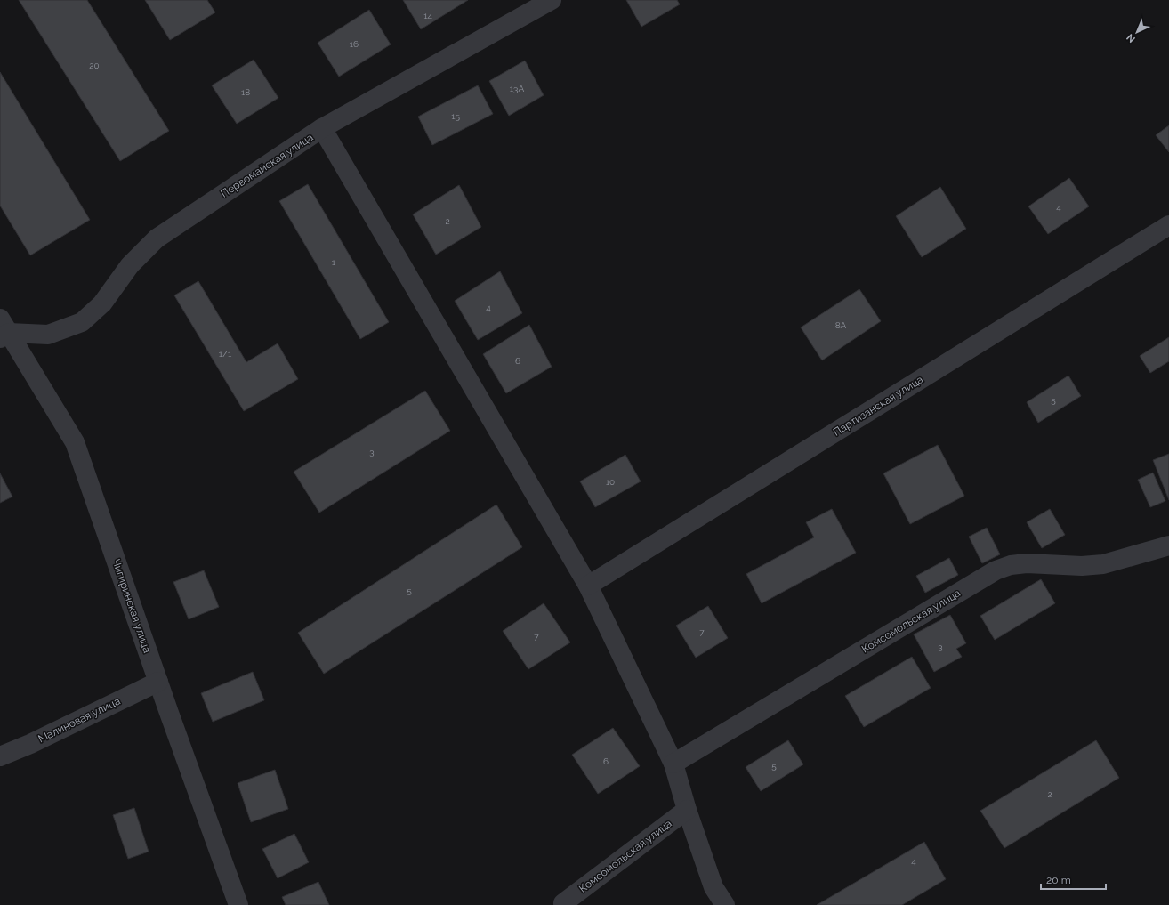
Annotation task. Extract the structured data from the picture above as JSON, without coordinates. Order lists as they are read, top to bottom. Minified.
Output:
{"streets":{"street":["Первомайская улица","Партизанская улица","Чигиринская улица","Комсомольская улица","Малиновая улица"]},"crossings":[["Первомайская улица","Чигиринская улица"],["Чигиринская улица","Малиновая улица"]],"house_numbers":["14","16","20","13А","18","15","4","2","1","4","8А","1/1","6","5","3","10","5","7","7","3","6","5","2","4"],"scale_bar":"20 m","north":"bottom left"}
